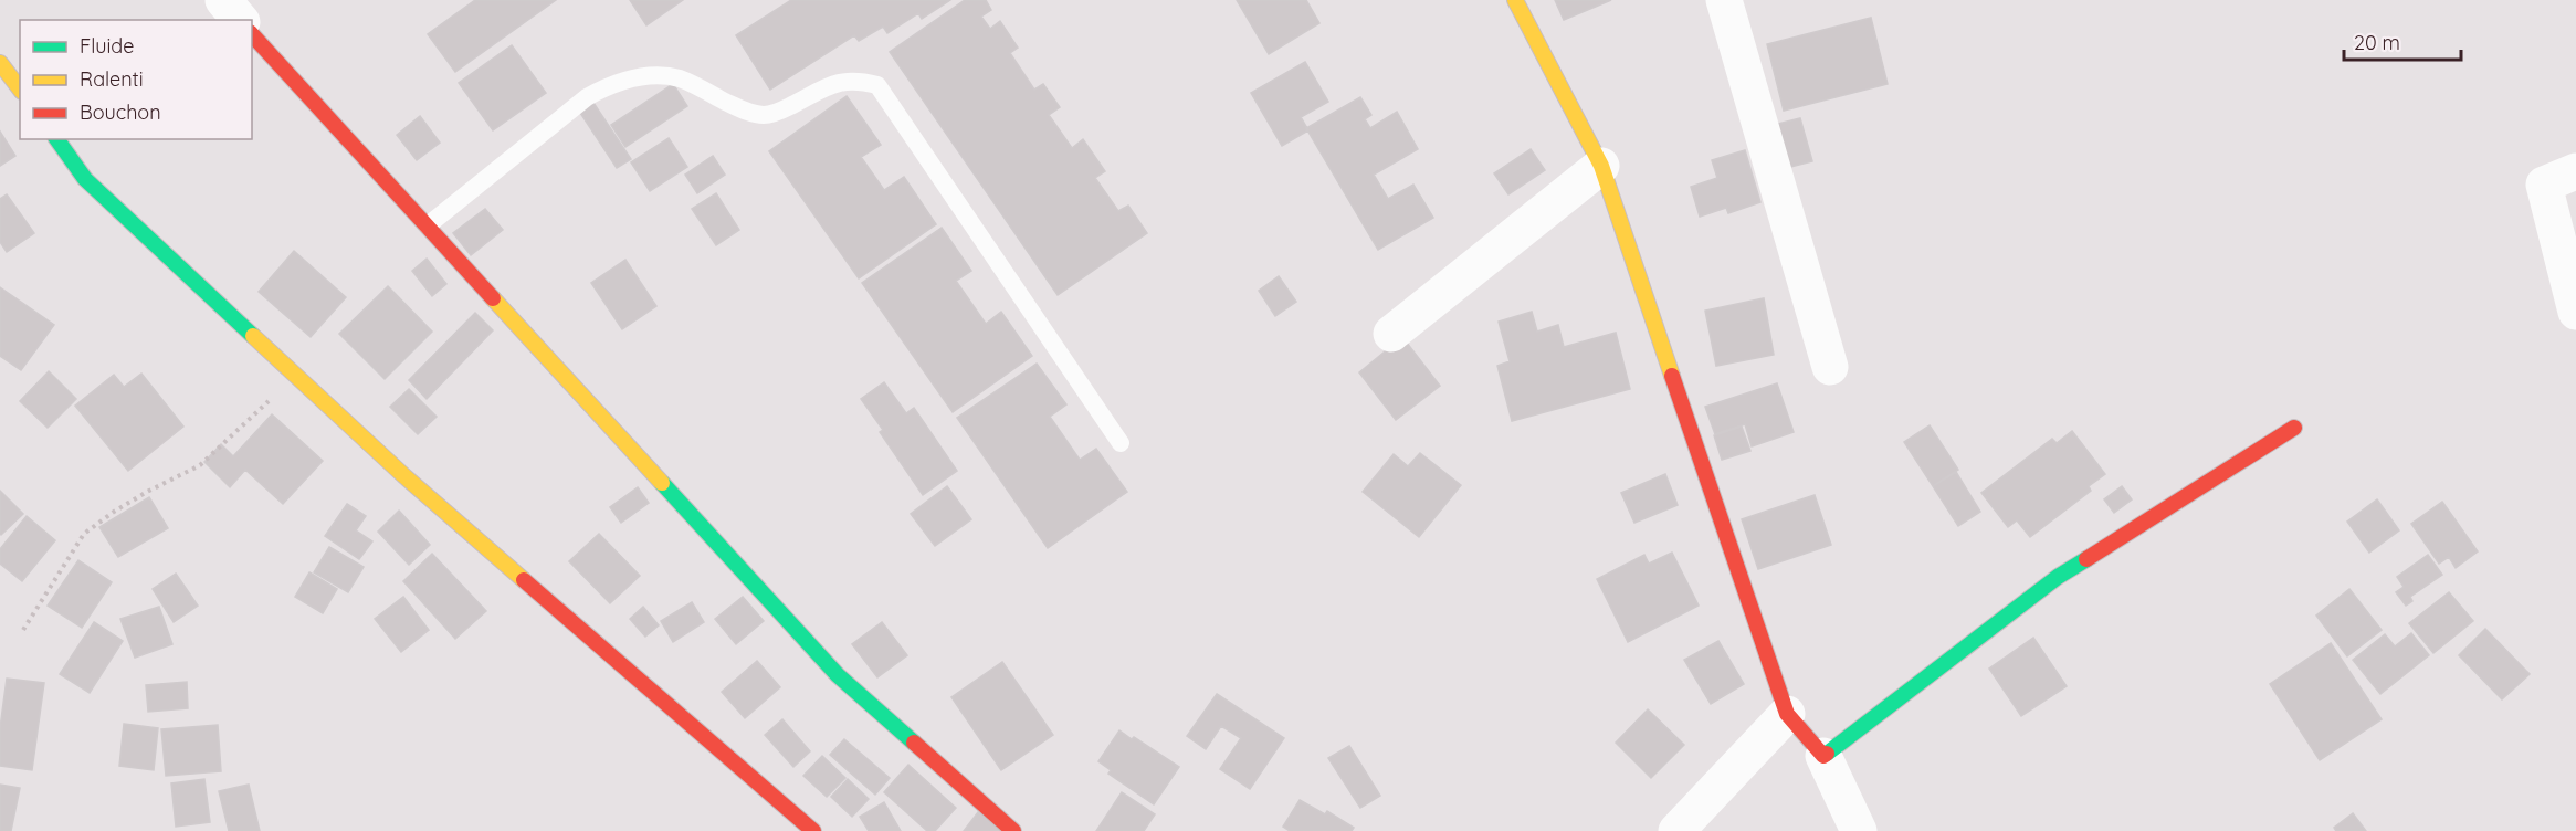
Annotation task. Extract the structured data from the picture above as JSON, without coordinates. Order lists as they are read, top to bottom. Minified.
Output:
{"legend":["Fluide","Ralenti","Bouchon"],"scale_bar":"20 m"}
